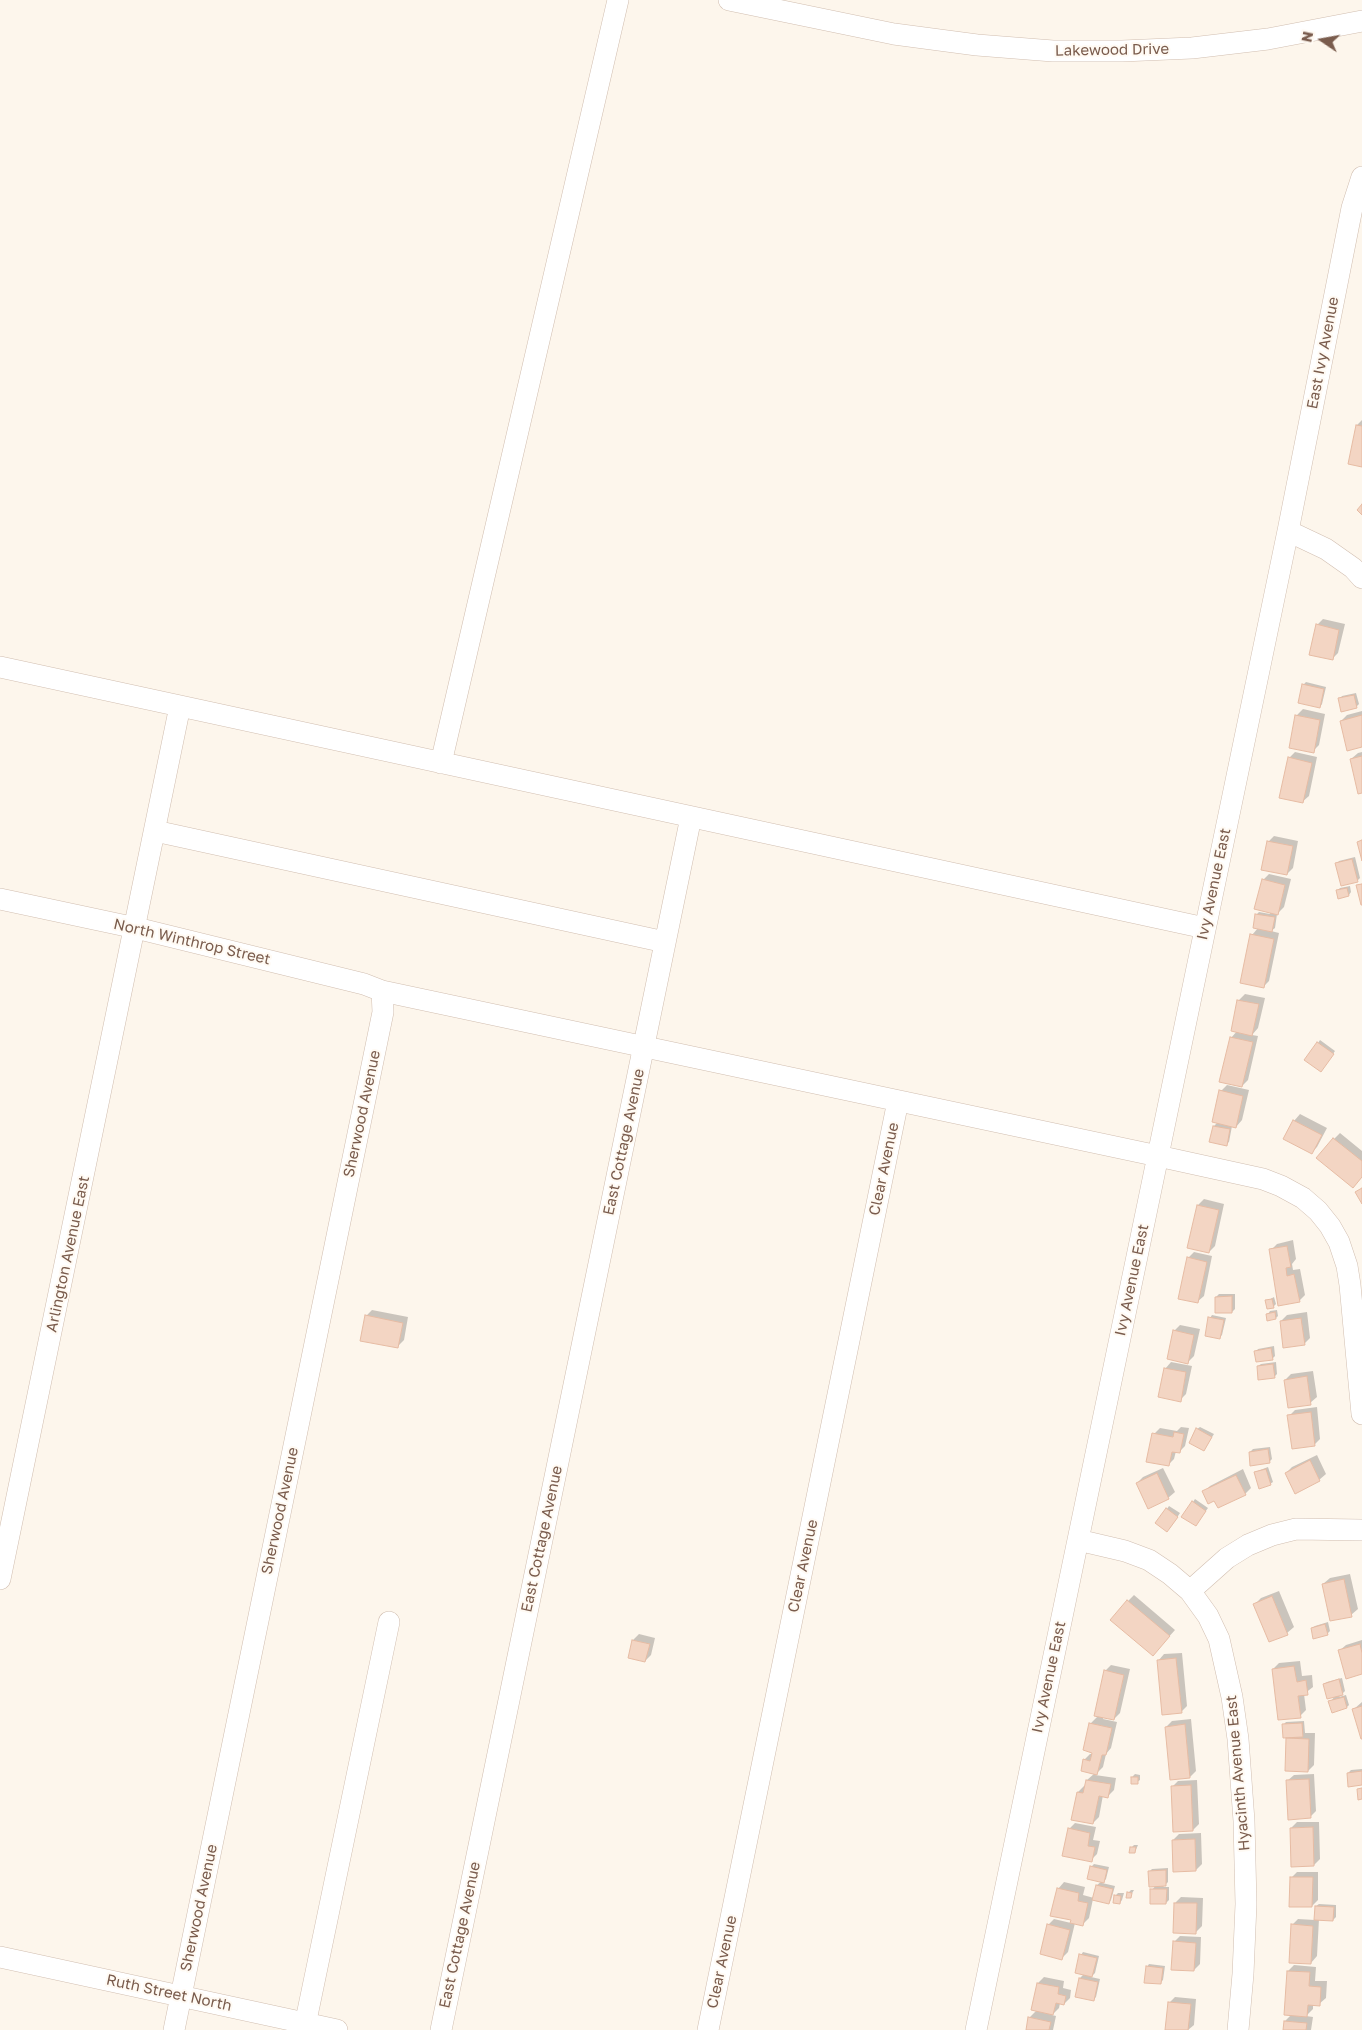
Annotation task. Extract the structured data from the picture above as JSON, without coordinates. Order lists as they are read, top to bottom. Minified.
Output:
{"streets":{"street":["Lakewood Drive","East Ivy Avenue","Ivy Avenue East","North Winthrop Street","Sherwood Avenue","East Cottage Avenue","Clear Avenue","Arlington Avenue East","Hyacinth Avenue East","Ruth Street North"]},"crossings":[["East Ivy Avenue","Ivy Avenue East"],["Ivy Avenue East","North Winthrop Street"],["Ivy Avenue East","Hyacinth Avenue East"],["North Winthrop Street","Sherwood Avenue"],["North Winthrop Street","East Cottage Avenue"],["North Winthrop Street","Clear Avenue"],["North Winthrop Street","Arlington Avenue East"],["Sherwood Avenue","Ruth Street North"]],"north":"left"}
